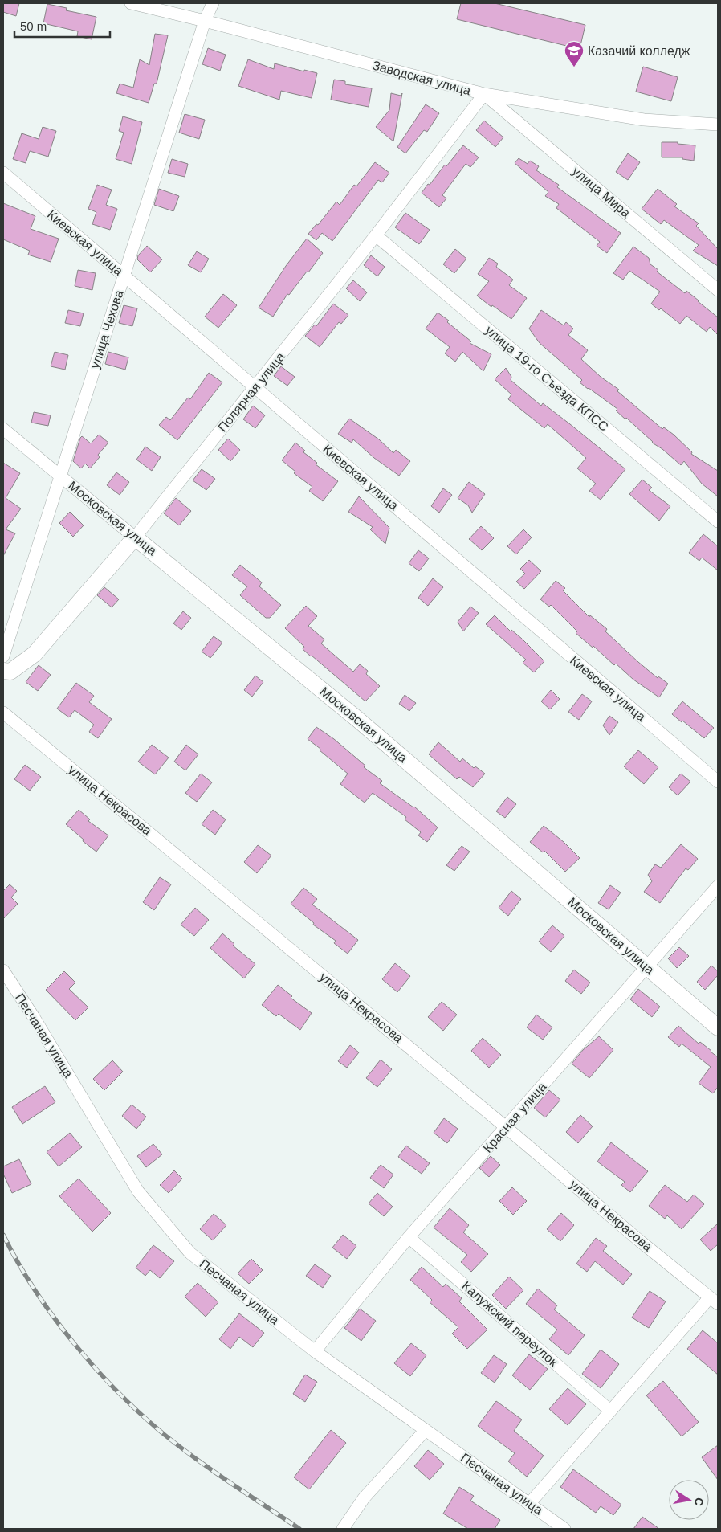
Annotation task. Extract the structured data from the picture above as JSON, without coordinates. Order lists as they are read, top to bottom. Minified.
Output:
{"streets":{"main road":["Полярная улица","Московская улица"],"street":["Заводская улица","улица Мира","Киевская улица","улица Чехова","улица 19-го Съезда КПСС","улица Некрасова","Песчаная улица","Красная улица","Калужский переулок"]},"crossings":[["Заводская улица","улица Мира"],["Заводская улица","улица Чехова"],["Заводская улица","Полярная улица"],["улица Мира","Полярная улица"],["Киевская улица","улица Чехова"],["Киевская улица","Полярная улица"],["улица Чехова","Московская улица"],["улица 19-го Съезда КПСС","Полярная улица"],["Полярная улица","Московская улица"],["Московская улица","Красная улица"],["улица Некрасова","Красная улица"],["Песчаная улица","Красная улица"],["Красная улица","Калужский переулок"]],"places":{"school or university":["Казачий колледж"]},"scale_bar":"50 m","north":"right"}
